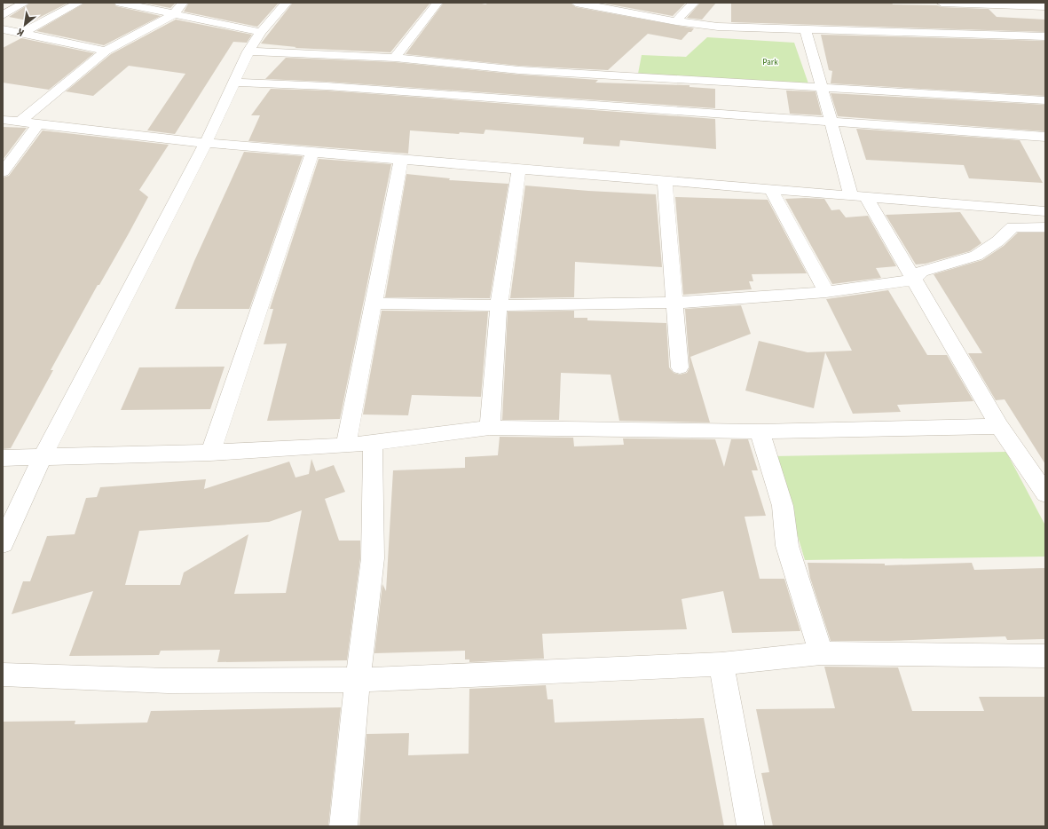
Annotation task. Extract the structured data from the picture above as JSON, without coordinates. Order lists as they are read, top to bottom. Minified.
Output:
{"parks":["Park"],"north":"bottom left"}
